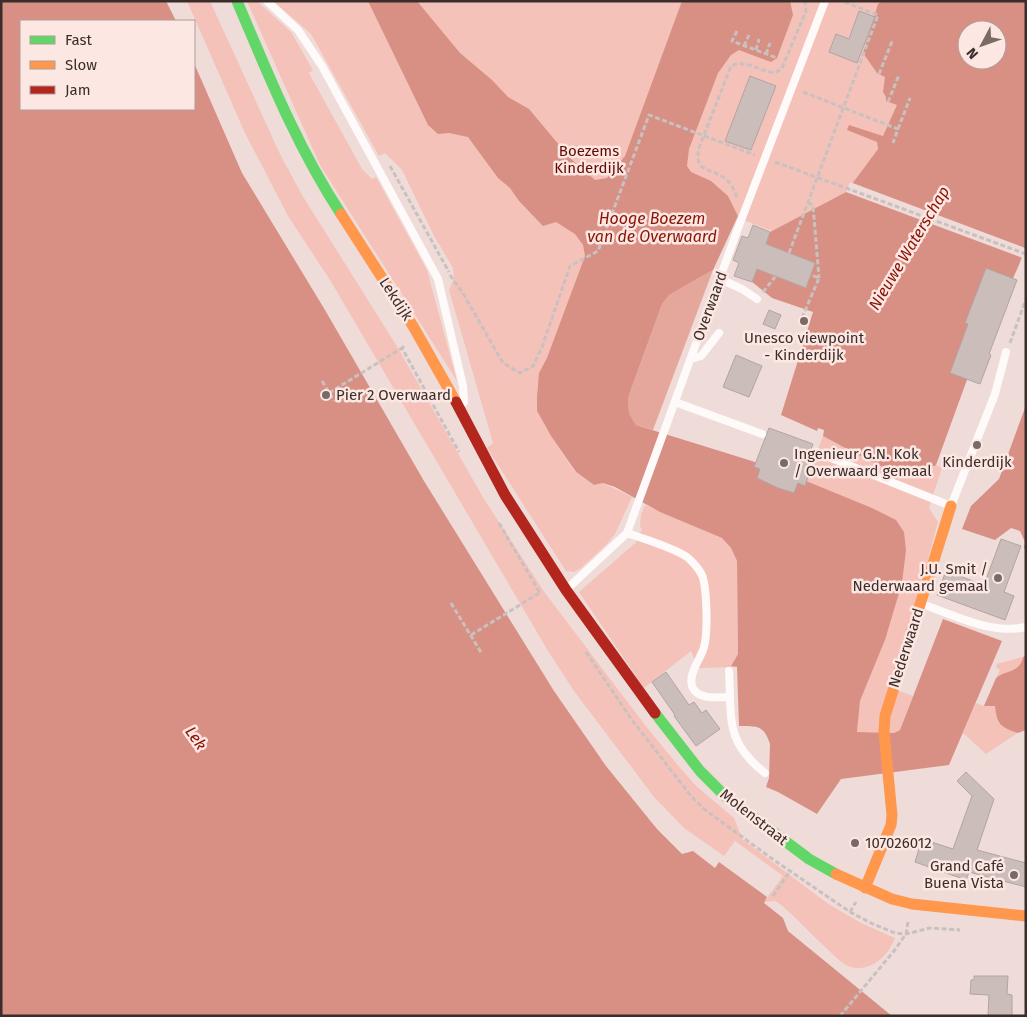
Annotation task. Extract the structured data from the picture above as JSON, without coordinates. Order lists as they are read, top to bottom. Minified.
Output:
{"streets":{"street":["Lekdijk","Nederwaard","Molenstraat"],"lane":["Overwaard"]},"crossings":[["Lekdijk","Overwaard"],["Lekdijk","Molenstraat"],["Overwaard","Molenstraat"],["Nederwaard","Molenstraat"]],"water":["Hooge Boezem van de Overwaard","Nieuwe Waterschap","Lek"],"parks":["Boezems Kinderdijk"],"places":["Unesco viewpoint - Kinderdijk","Pier 2 Overwaard","Kinderdijk","Ingenieur G.N. Kok / Overwaard gemaal","J.U. Smit / Nederwaard gemaal","107026012","Grand Café Buena Vista"],"legend":["Fast","Slow","Jam"],"north":"bottom left"}
